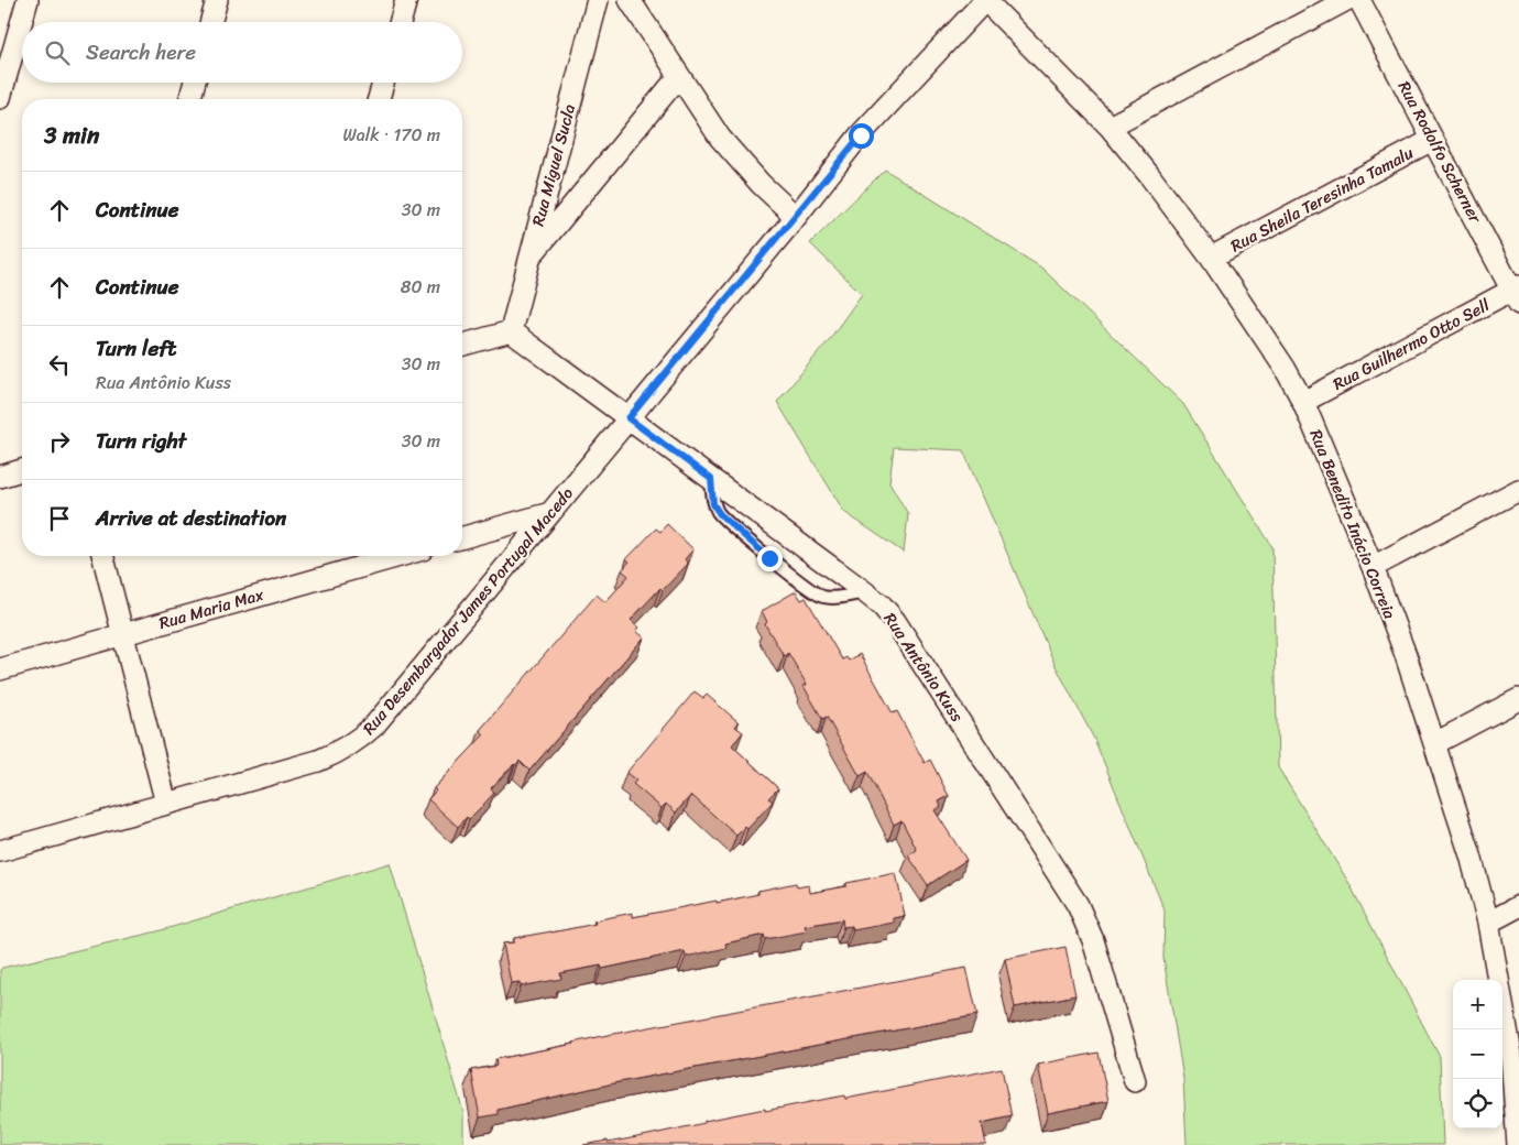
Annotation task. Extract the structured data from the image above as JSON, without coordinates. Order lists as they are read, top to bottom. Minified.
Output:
{"streets":{"street":["Rua Rodolfo Scherner","Rua Miguel Sucla","Rua Sheila Teresinha Tamalu","Rua Guilhermo Otto Sell","Rua Benedito Inácio Correia","Rua Maria Max","Rua Desembargador James Portugal Macedo","Rua Antônio Kuss"]},"crossings":[["Rua Rodolfo Scherner","Rua Sheila Teresinha Tamalu"],["Rua Rodolfo Scherner","Rua Guilhermo Otto Sell"],["Rua Miguel Sucla","Rua Antônio Kuss"],["Rua Sheila Teresinha Tamalu","Rua Benedito Inácio Correia"],["Rua Guilhermo Otto Sell","Rua Benedito Inácio Correia"],["Rua Benedito Inácio Correia","Rua Desembargador James Portugal Macedo"],["Rua Desembargador James Portugal Macedo","Rua Antônio Kuss"]],"page":{"search":"Search here","heading":["3 min","Walk · 170 m"],"list":[["Continue","30 m"],["Continue","80 m"],["Turn left","Rua Antônio Kuss","30 m"],["Turn right","30 m"],"Arrive at destination"],"map_buttons":["+","−"]}}
